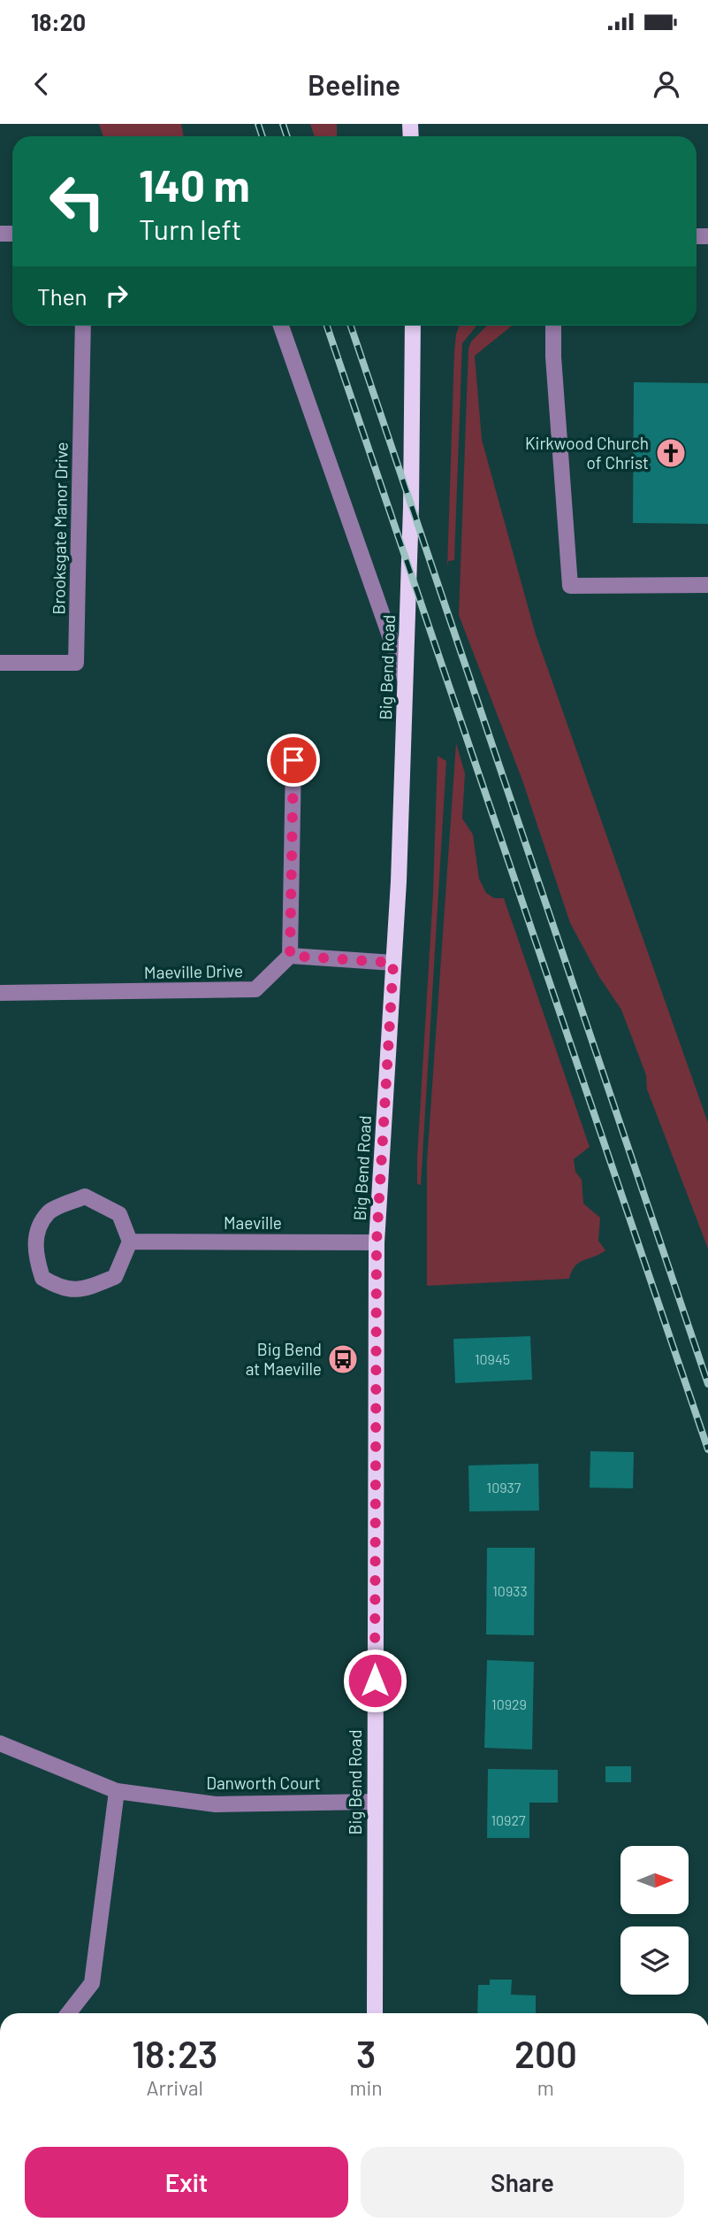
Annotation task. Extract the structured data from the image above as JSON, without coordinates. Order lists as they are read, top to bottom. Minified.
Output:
{"streets":{"main road":["Big Bend Road"],"street":["Brooksgate Manor Drive","Maeville Drive","Maeville","Danworth Court"]},"crossings":[["Big Bend Road","Maeville"],["Big Bend Road","Danworth Court"]],"places":{"church":["Kirkwood Church of Christ"],"bus stop":["Big Bend at Maeville"]},"house_numbers":["10945","10937","10933","10929","10927"],"north":"right","page":{"status":"18:20","header":"Beeline","turn":["140 m","Turn left"],"then":"Then","eta":["18:23","Arrival","3","min","200","m"],"buttons":["Exit","Share"]}}
